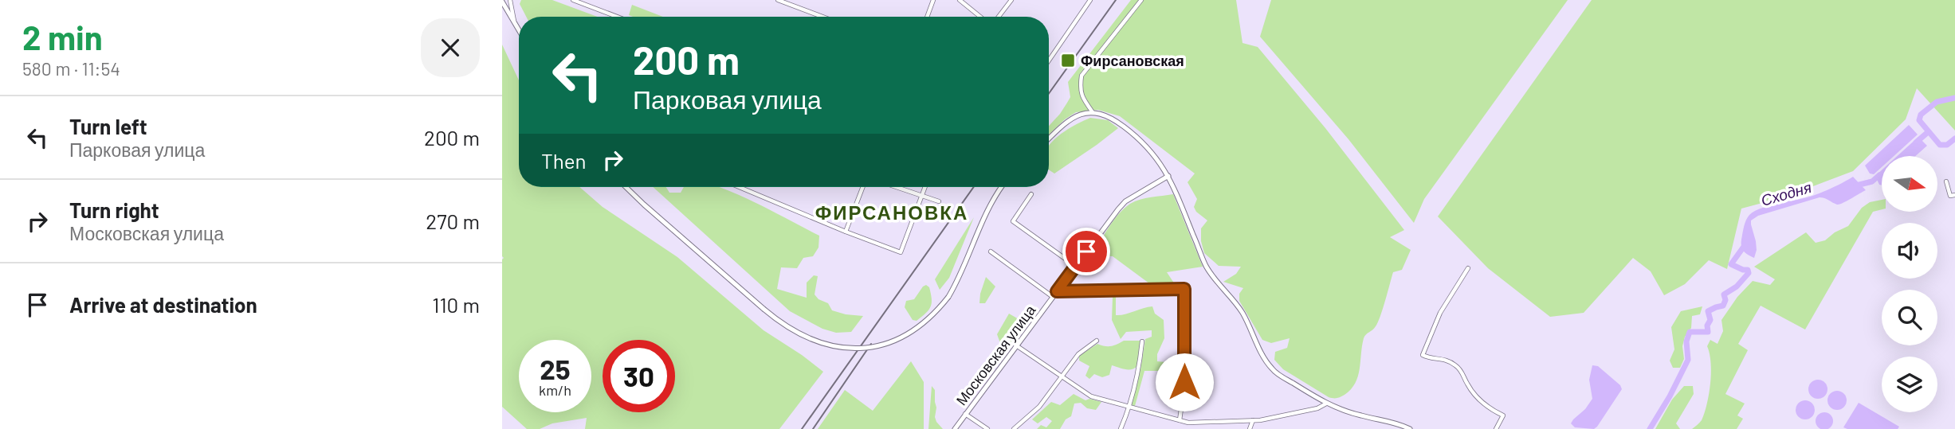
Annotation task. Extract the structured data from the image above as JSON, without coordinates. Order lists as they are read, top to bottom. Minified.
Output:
{"streets":{"street":["Московская улица"]},"districts":["ФИРСАНОВКА"],"water":["Сходня"],"places":{"transit":["Фирсановская"]},"north":"right","page":{"heading":["2 min","580 m · 11:54"],"turn":["200 m","Парковая улица"],"list":[{"name":"Turn left","note":"Парковая улица","value":"200 m"},{"name":"Turn right","note":"Московская улица","value":"270 m"},{"name":"Arrive at destination","value":"110 m"}],"then":"Then","speed":"25 km/h","limit":"30"}}
